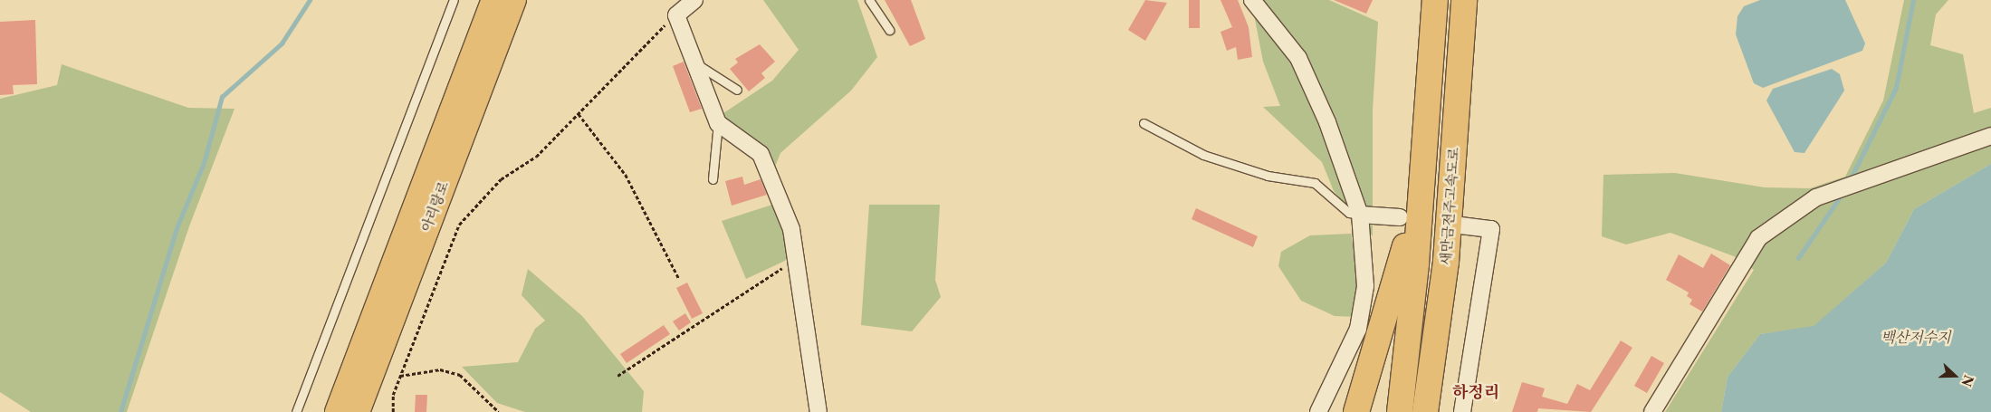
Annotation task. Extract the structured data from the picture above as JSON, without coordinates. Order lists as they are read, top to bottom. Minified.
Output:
{"streets":{"highway":["아리랑로","새만금전주고속도로"]},"districts":["하정리"],"water":["백산저수지"],"north":"right"}
